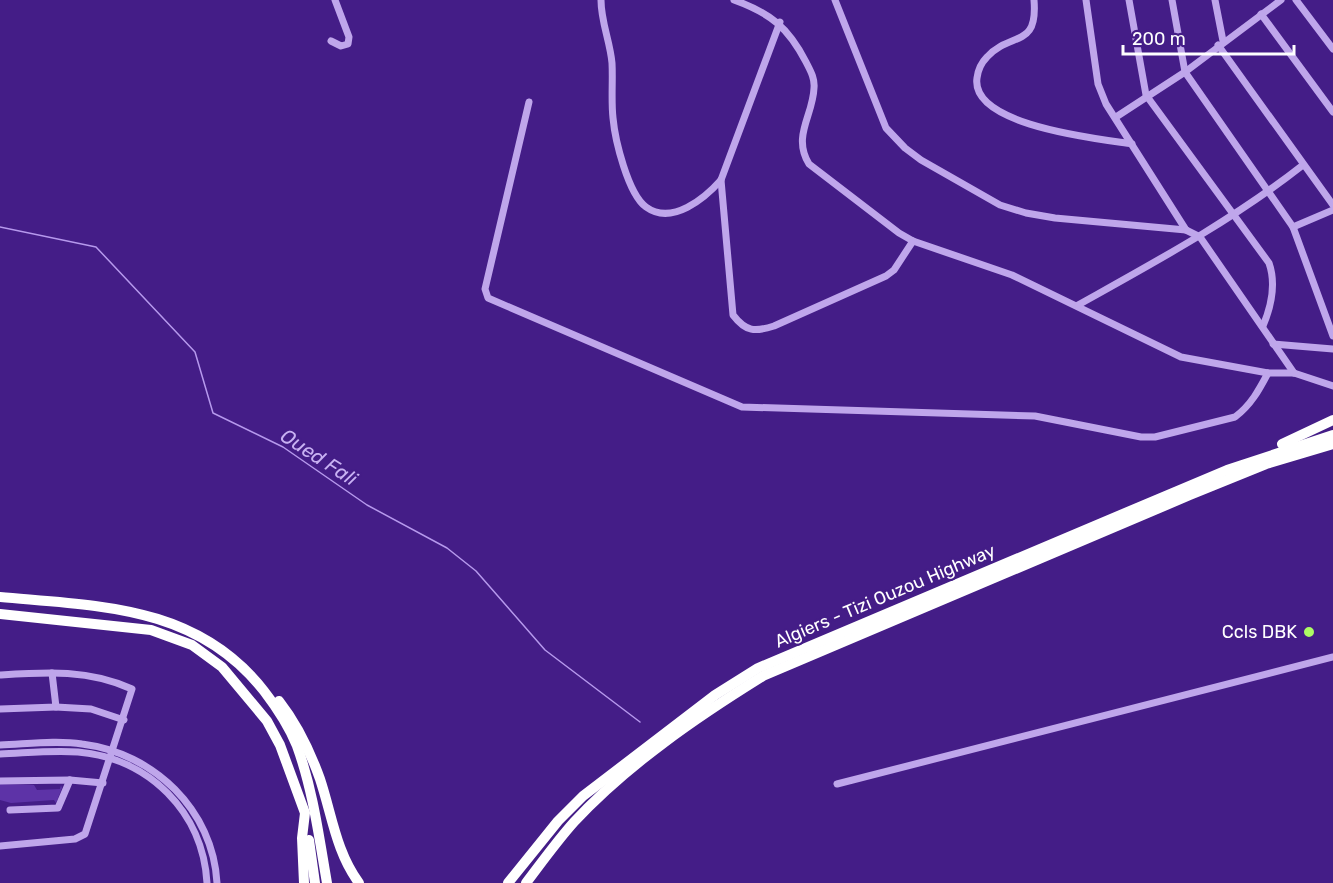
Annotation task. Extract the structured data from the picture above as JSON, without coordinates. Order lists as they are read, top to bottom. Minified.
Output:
{"streets":{"highway":["Algiers - Tizi Ouzou Highway"]},"water":["Oued Fali"],"places":["Ccls DBK"],"scale_bar":"200 m"}
